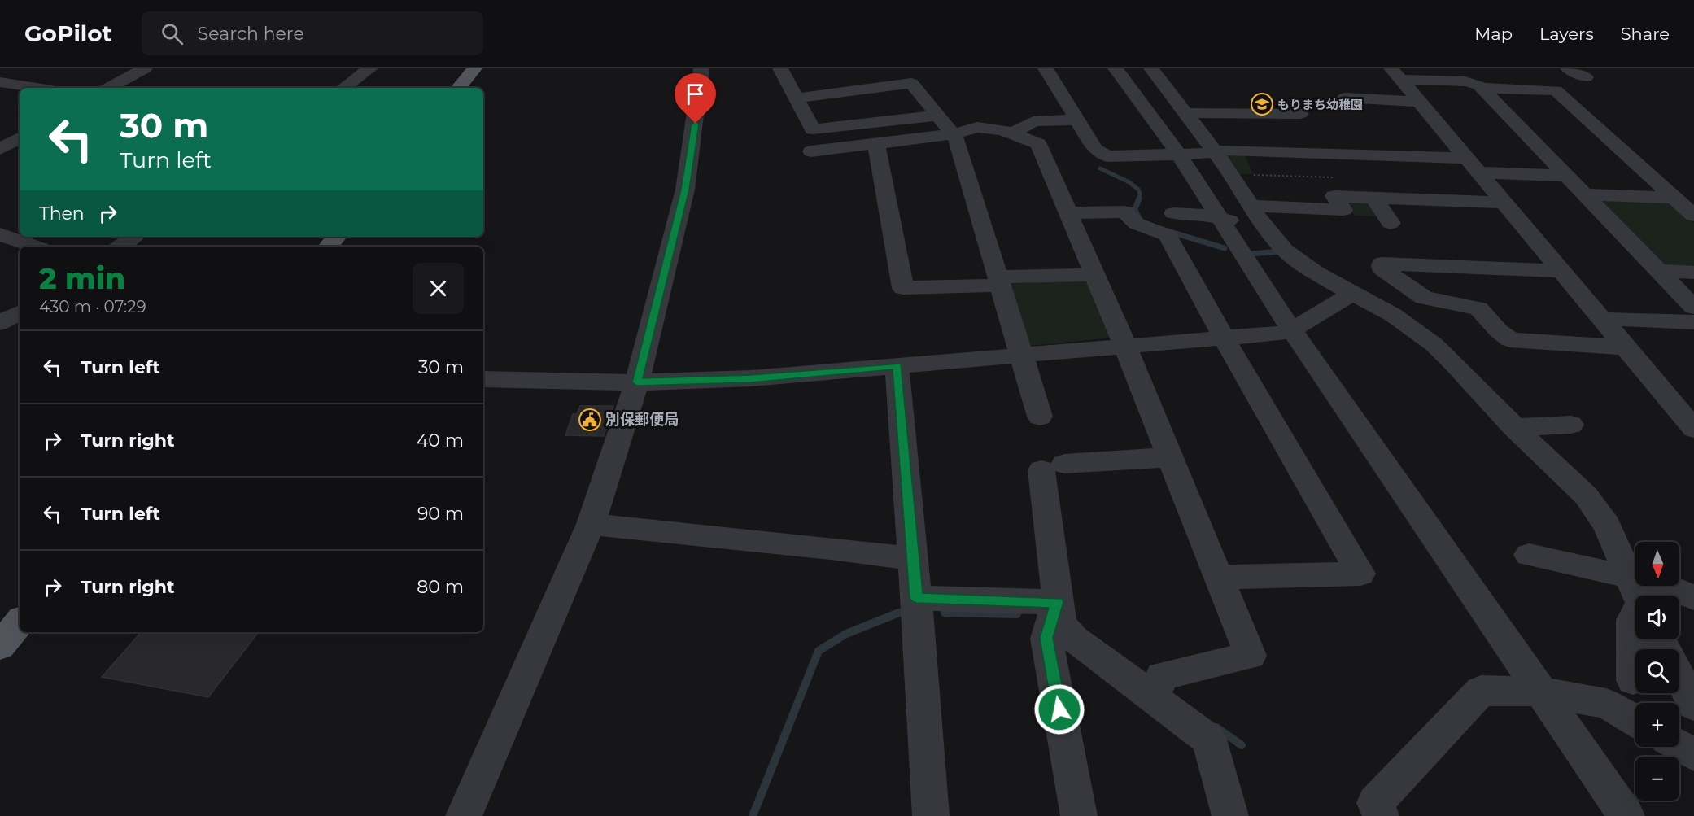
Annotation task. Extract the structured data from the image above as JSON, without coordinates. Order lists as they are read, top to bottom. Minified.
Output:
{"places":{"school or university":["もりまち幼稚園"],"public building":["別保郵便局"]},"north":"bottom","page":{"header":"GoPilot","search":"Search here","nav":["Map","Layers","Share"],"turn":["30 m","Turn left"],"then":"Then","heading":["2 min","430 m · 07:29"],"list":[{"name":"Turn left","value":"30 m"},{"name":"Turn right","value":"40 m"},{"name":"Turn left","value":"90 m"},{"name":"Turn right","value":"80 m"}],"map_buttons":["+","−"]}}
